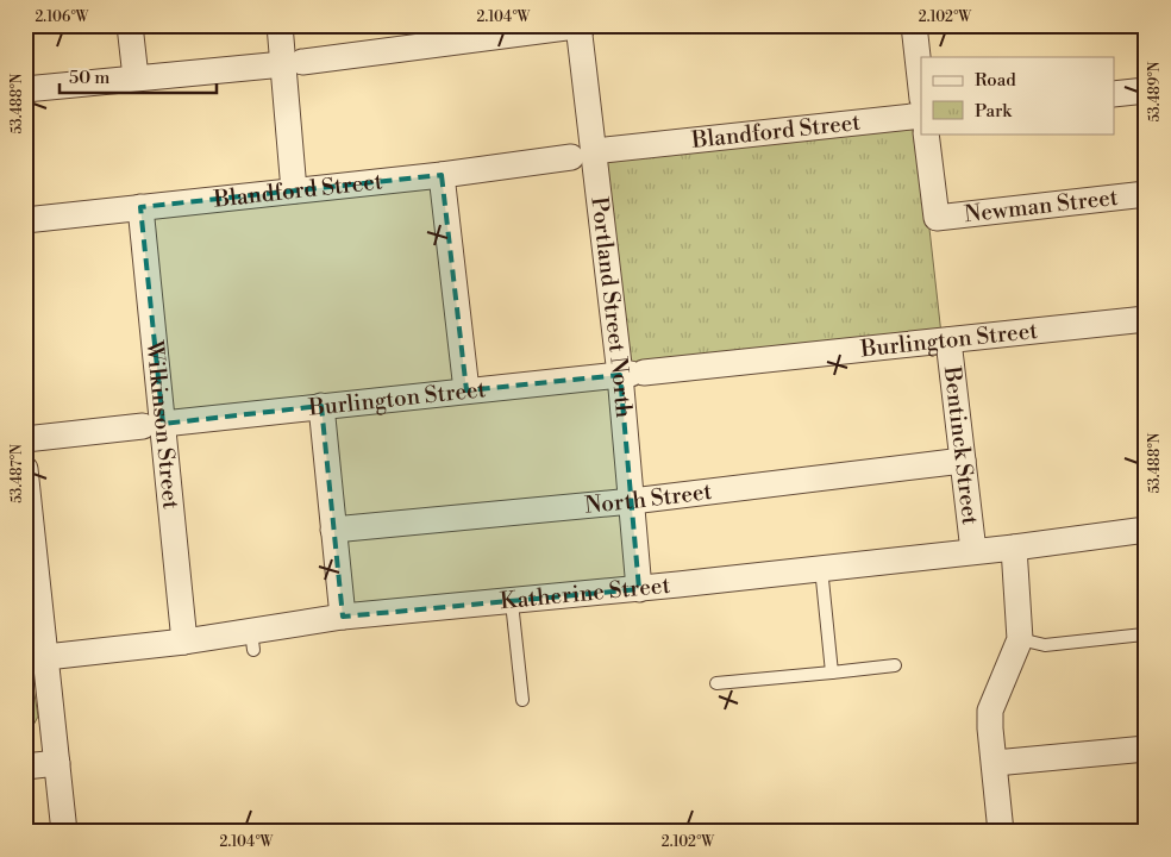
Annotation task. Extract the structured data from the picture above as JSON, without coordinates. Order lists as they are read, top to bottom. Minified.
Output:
{"streets":{"street":["Blandford Street","Newman Street","Portland Street North","Burlington Street","Wilkinson Street","Bentinck Street","North Street","Katherine Street"]},"crossings":[["Blandford Street","Portland Street North"],["Blandford Street","Wilkinson Street"],["Portland Street North","Burlington Street"],["Portland Street North","North Street"],["Portland Street North","Katherine Street"],["Burlington Street","Wilkinson Street"],["Burlington Street","Bentinck Street"],["Wilkinson Street","Katherine Street"],["Bentinck Street","North Street"],["Bentinck Street","Katherine Street"]],"legend":["Road","Park"],"scale_bar":"50 m","coordinates":["2.106°W","2.104°W","2.102°W","53.489°N","53.488°N","53.487°N"]}
